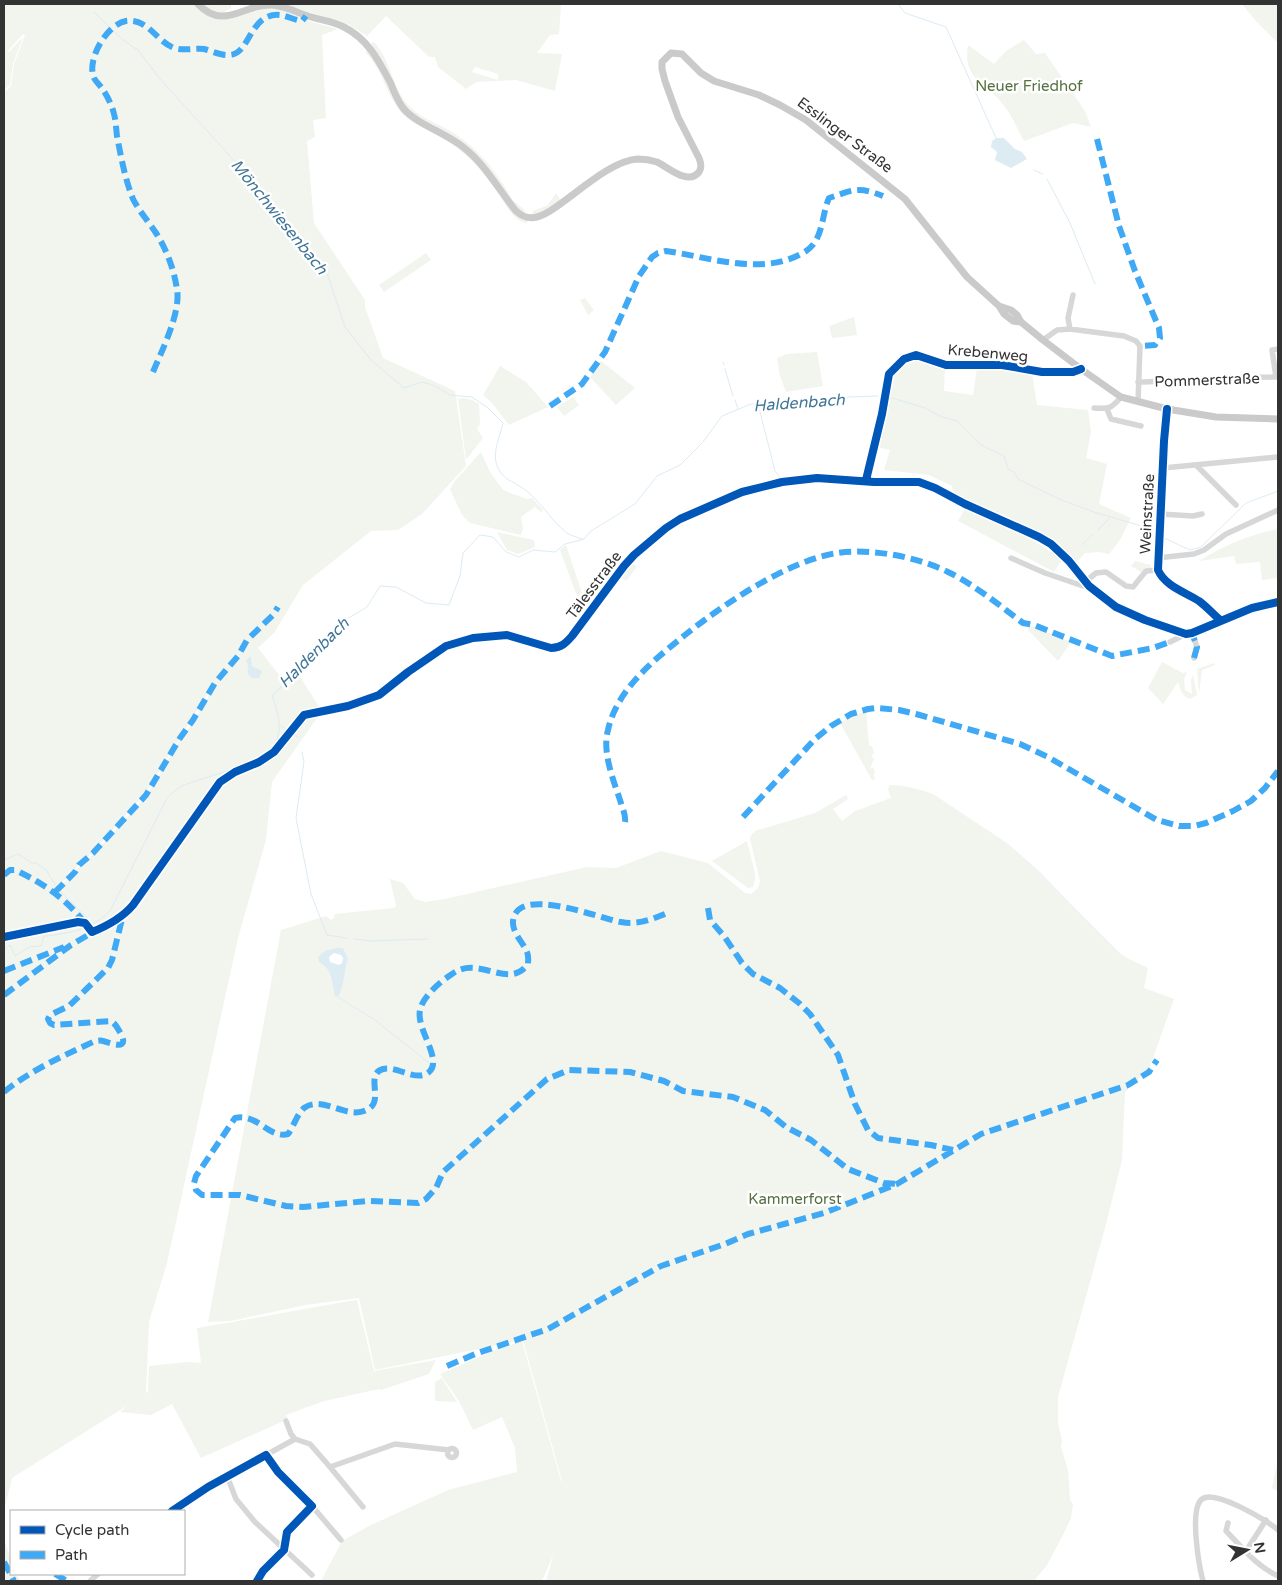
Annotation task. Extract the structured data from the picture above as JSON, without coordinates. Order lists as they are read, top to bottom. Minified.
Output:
{"streets":{"main road":["Esslinger Straße"],"street":["Krebenweg","Pommerstraße","Weinstraße","Tälesstraße"]},"crossings":[["Esslinger Straße","Krebenweg"],["Esslinger Straße","Weinstraße"],["Krebenweg","Tälesstraße"]],"water":["Mönchwiesenbach","Haldenbach"],"parks":["Neuer Friedhof","Kammerforst"],"legend":["Cycle path","Path"],"north":"right"}
